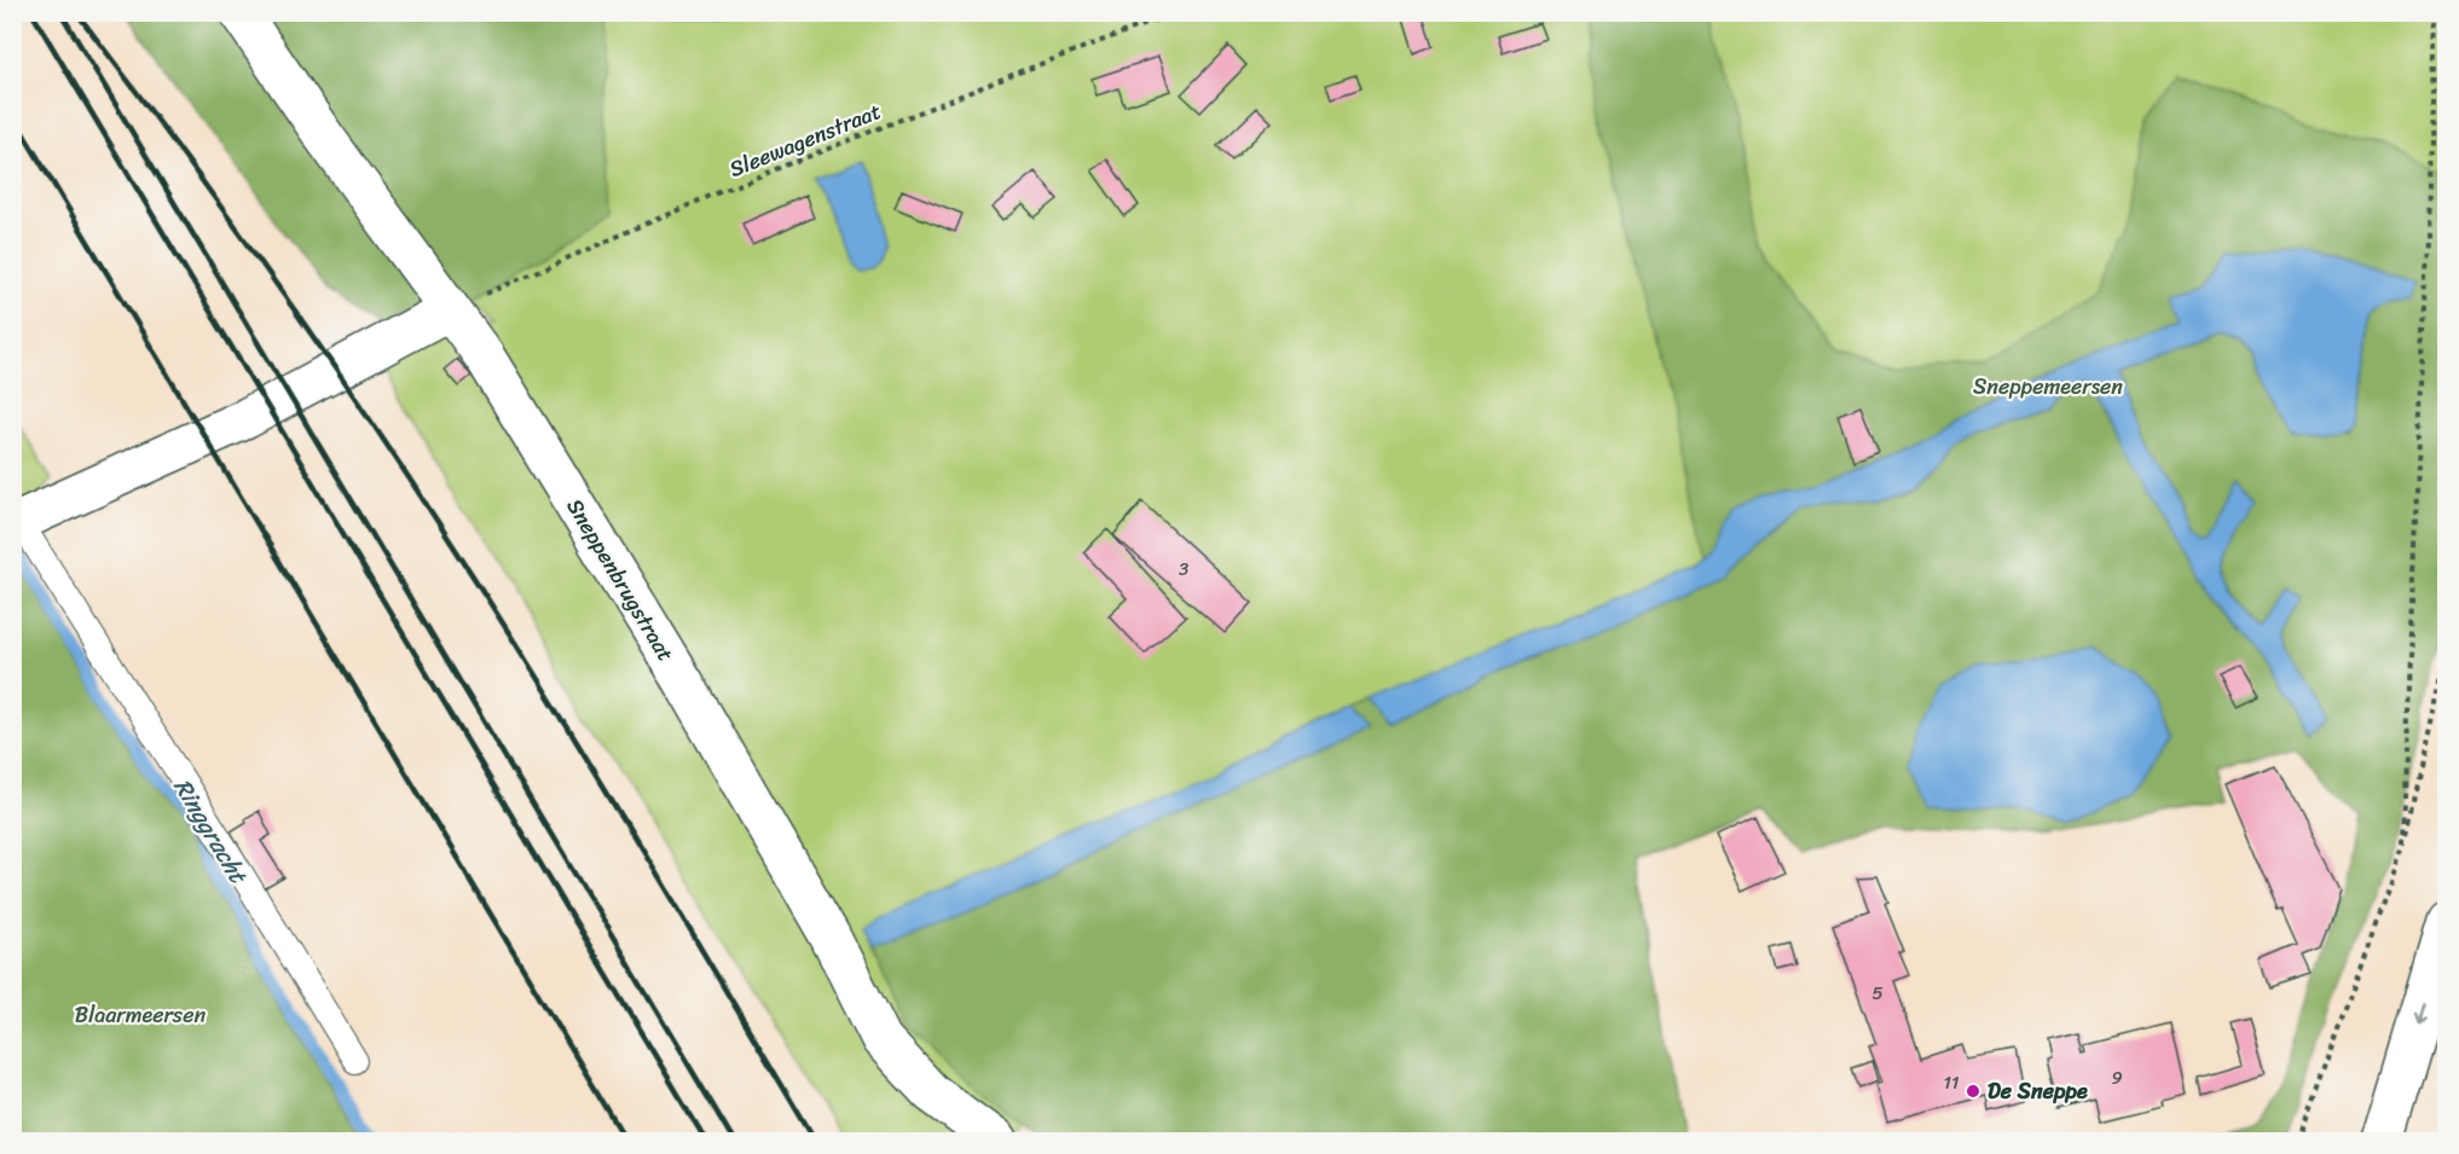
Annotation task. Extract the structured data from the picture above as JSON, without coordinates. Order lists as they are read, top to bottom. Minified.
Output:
{"streets":{"main road":["Sneppenbrugstraat"],"path":["Sleewagenstraat"]},"crossings":[["Sleewagenstraat","Sneppenbrugstraat"]],"water":["Ringgracht"],"parks":["Sneppemeersen","Blaarmeersen"],"places":["De Sneppe"],"house_numbers":["3","5","9","11"]}
